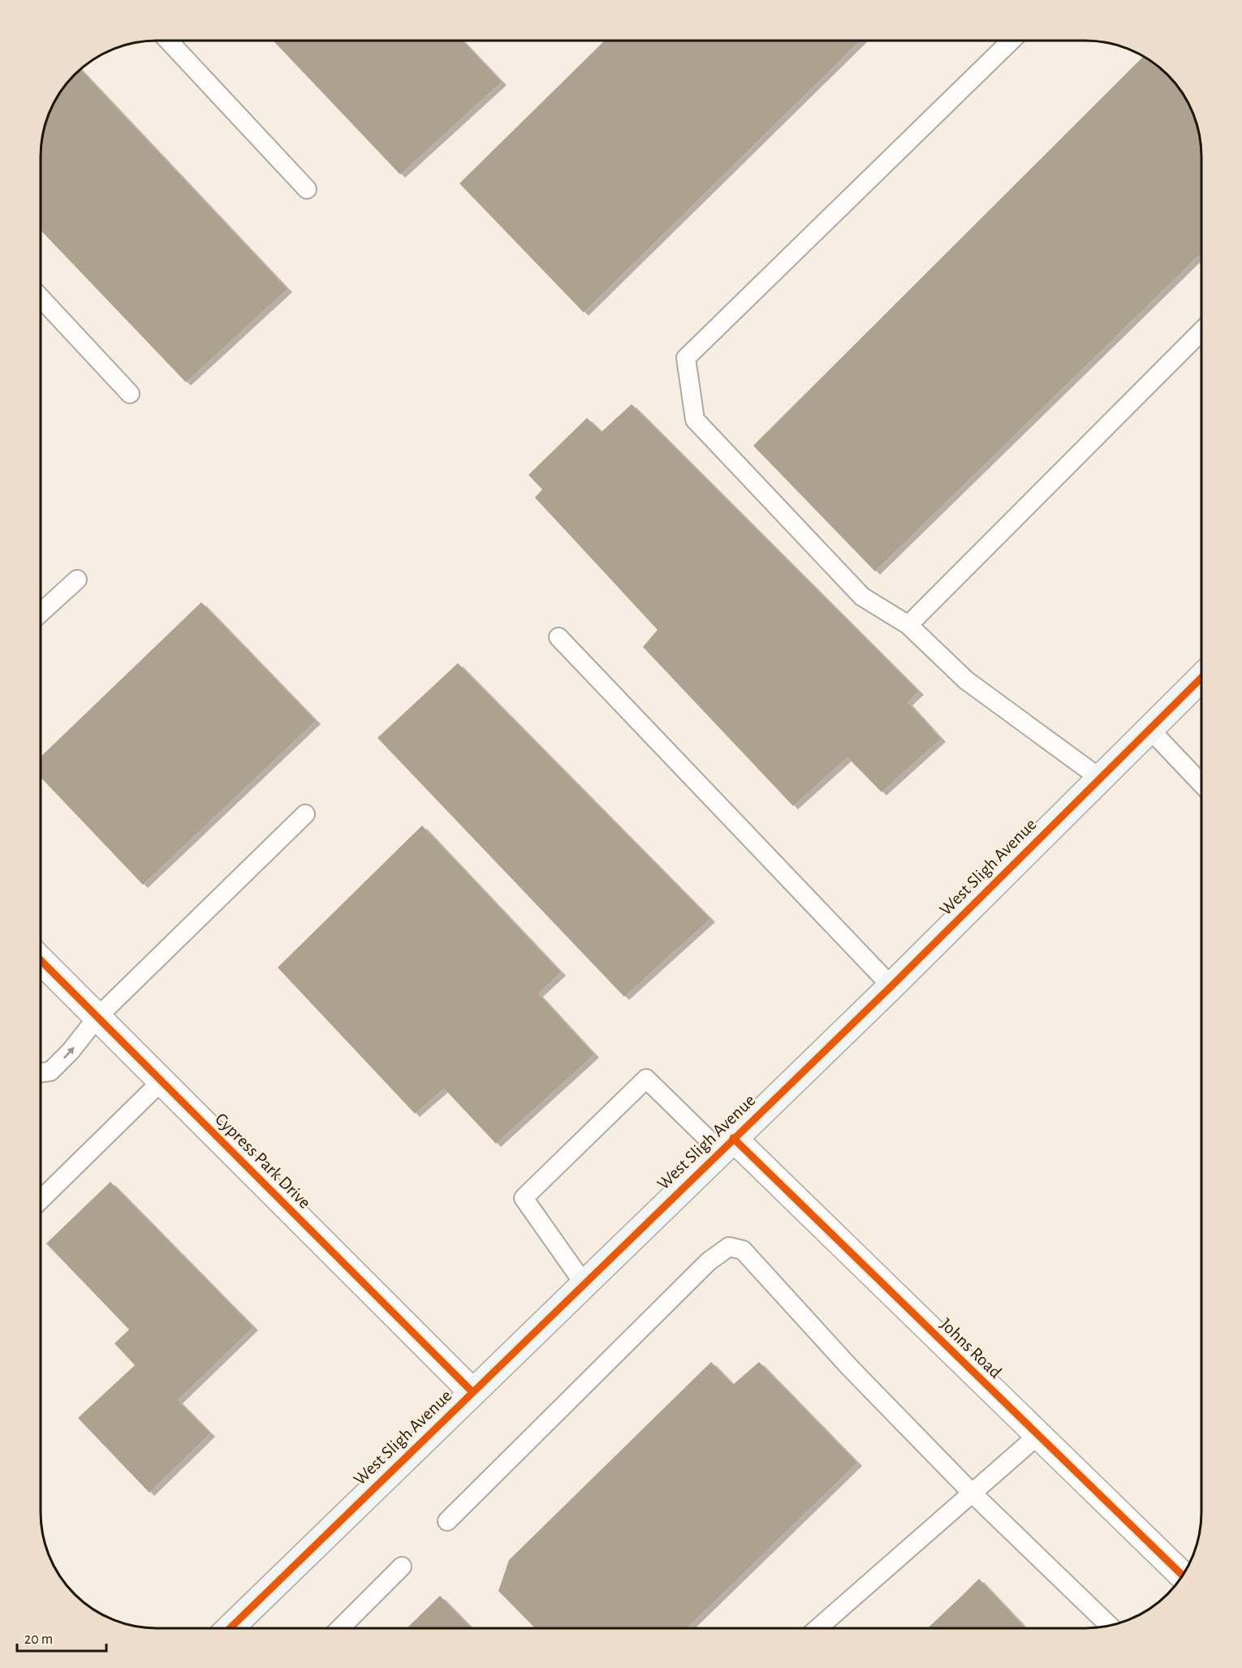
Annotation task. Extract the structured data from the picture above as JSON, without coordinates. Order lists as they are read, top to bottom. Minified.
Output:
{"streets":{"street":["West Sligh Avenue","Cypress Park Drive","Johns Road"]},"crossings":[["West Sligh Avenue","Cypress Park Drive"],["West Sligh Avenue","Johns Road"]],"scale_bar":"20 m"}
